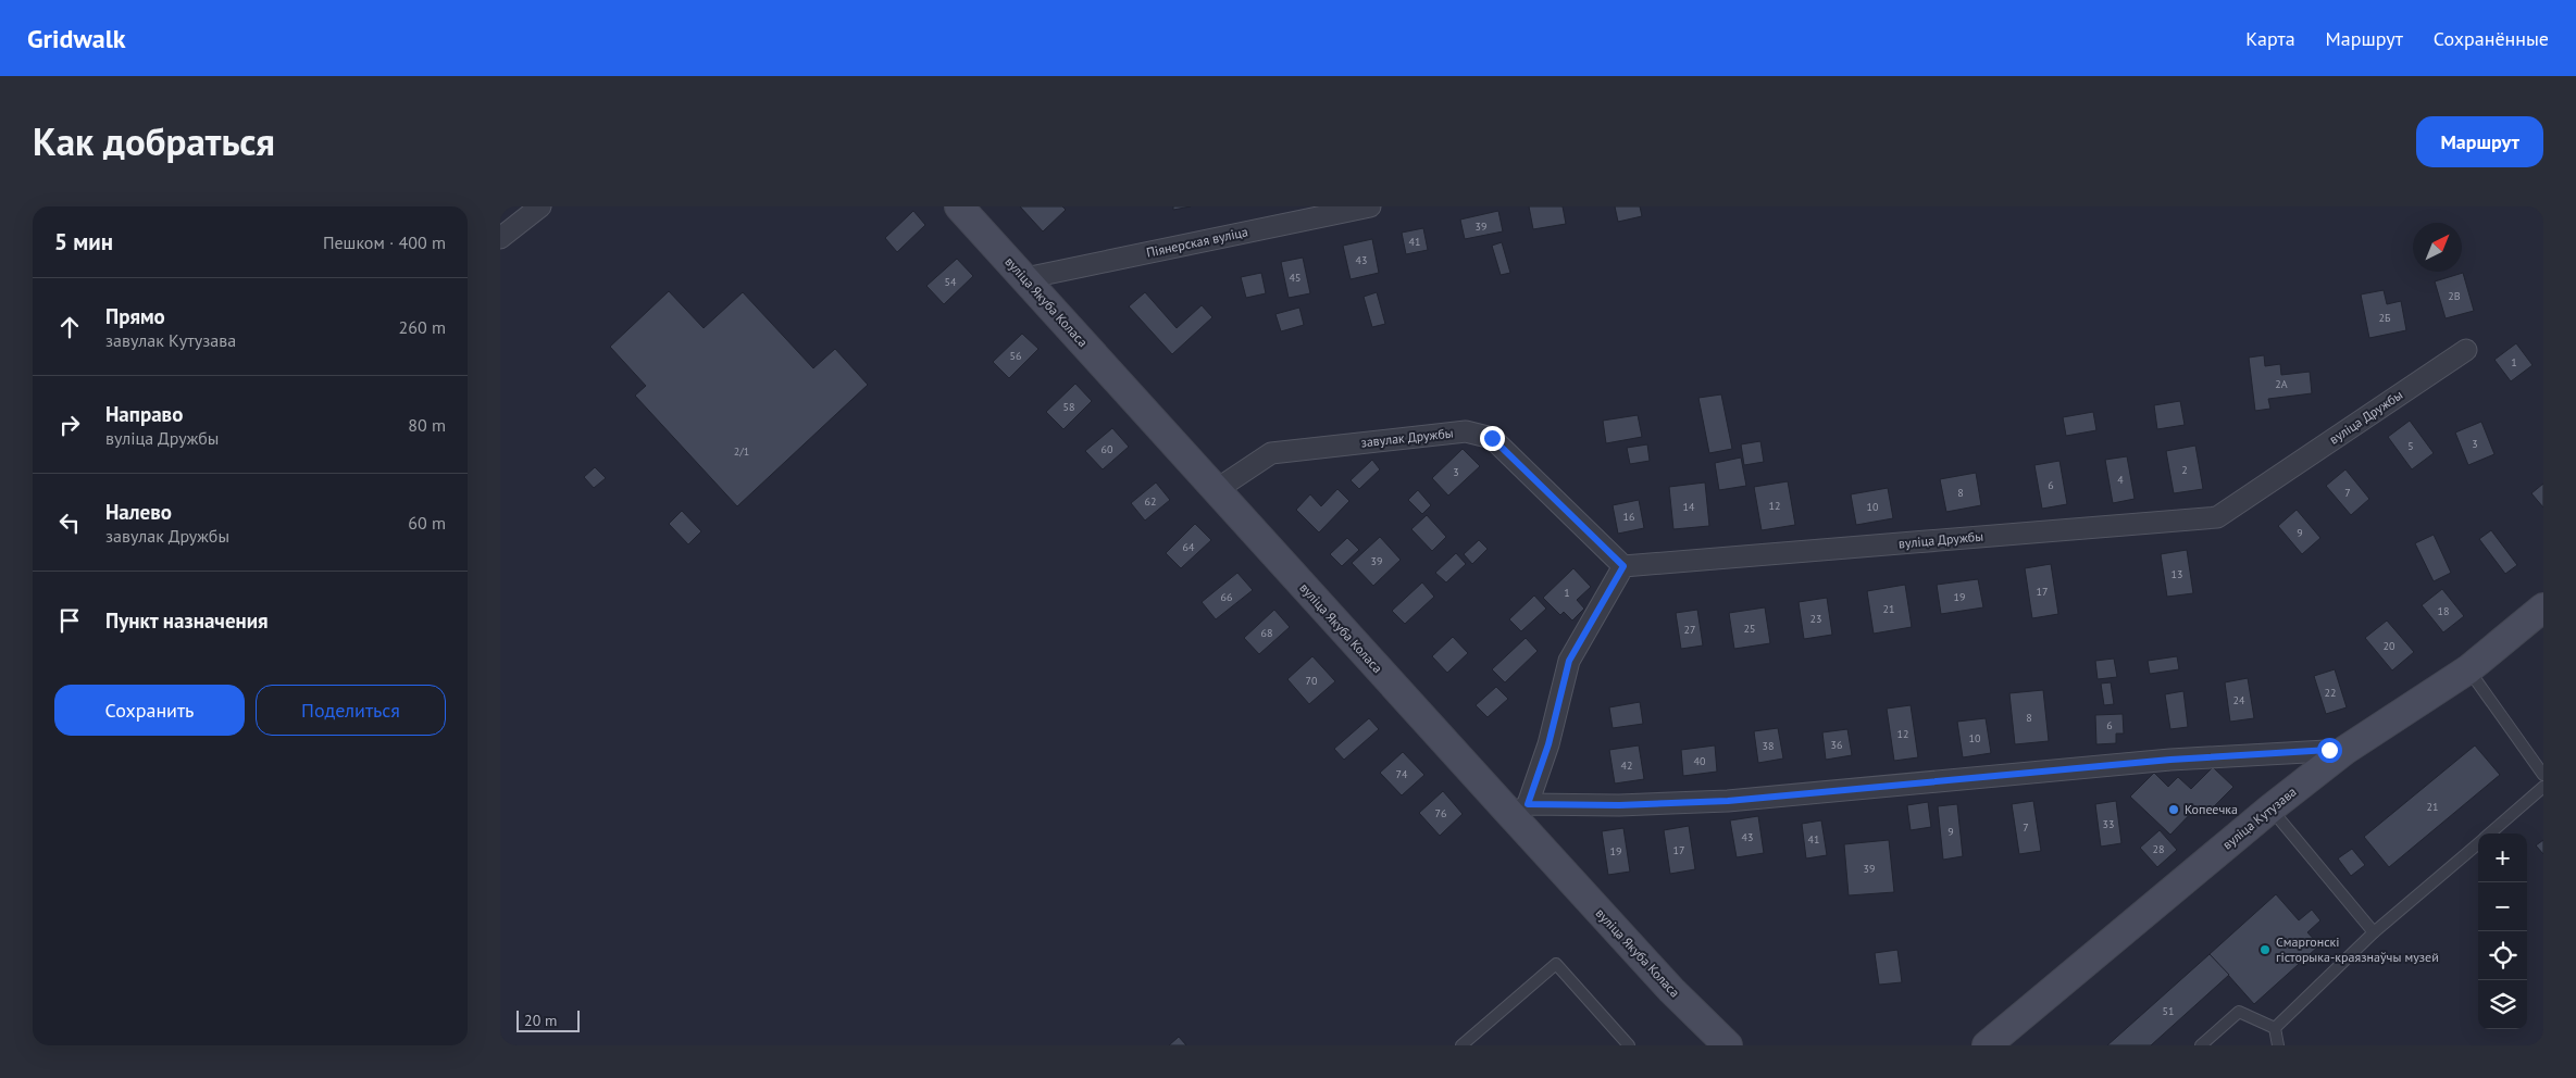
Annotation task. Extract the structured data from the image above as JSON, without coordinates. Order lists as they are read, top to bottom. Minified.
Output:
{"streets":{"main road":["вуліца Якуба Коласа","вуліца Кутузава"],"street":["Піянерская вуліца","вуліца Дружбы","завулак Дружбы"]},"crossings":[["Піянерская вуліца","вуліца Якуба Коласа"],["вуліца Якуба Коласа","завулак Дружбы"],["вуліца Дружбы","завулак Дружбы"]],"places":["Копеечка","Смаргонскі гісторыка-краязнаўчы музей"],"house_numbers":["39","41","43","45","54","2В","2Б","56","1","2А","58","3","5","60","2/1","2","3","4","6","8","7","62","12","14","10","16","9","64","39","13","17","1","66","19","21","18","23","25","27","68","20","70","22","24","8","6","12","10","36","38","40","42","74","21","76","33","7","9","43","41","28","17","19","39","51"],"scale_bar":"20 m","north":"top right","page":{"header":"Gridwalk","nav":["Карта","Маршрут","Сохранённые"],"title":"Как добраться","buttons":["Маршрут",["Сохранить","Поделиться"]],"heading":["5 мин","Пешком · 400 m"],"list":[["Прямо","завулак Кутузава","260 m"],["Направо","вуліца Дружбы","80 m"],["Налево","завулак Дружбы","60 m"],"Пункт назначения"],"map_buttons":["+","−"],"scale":"20 m"}}
